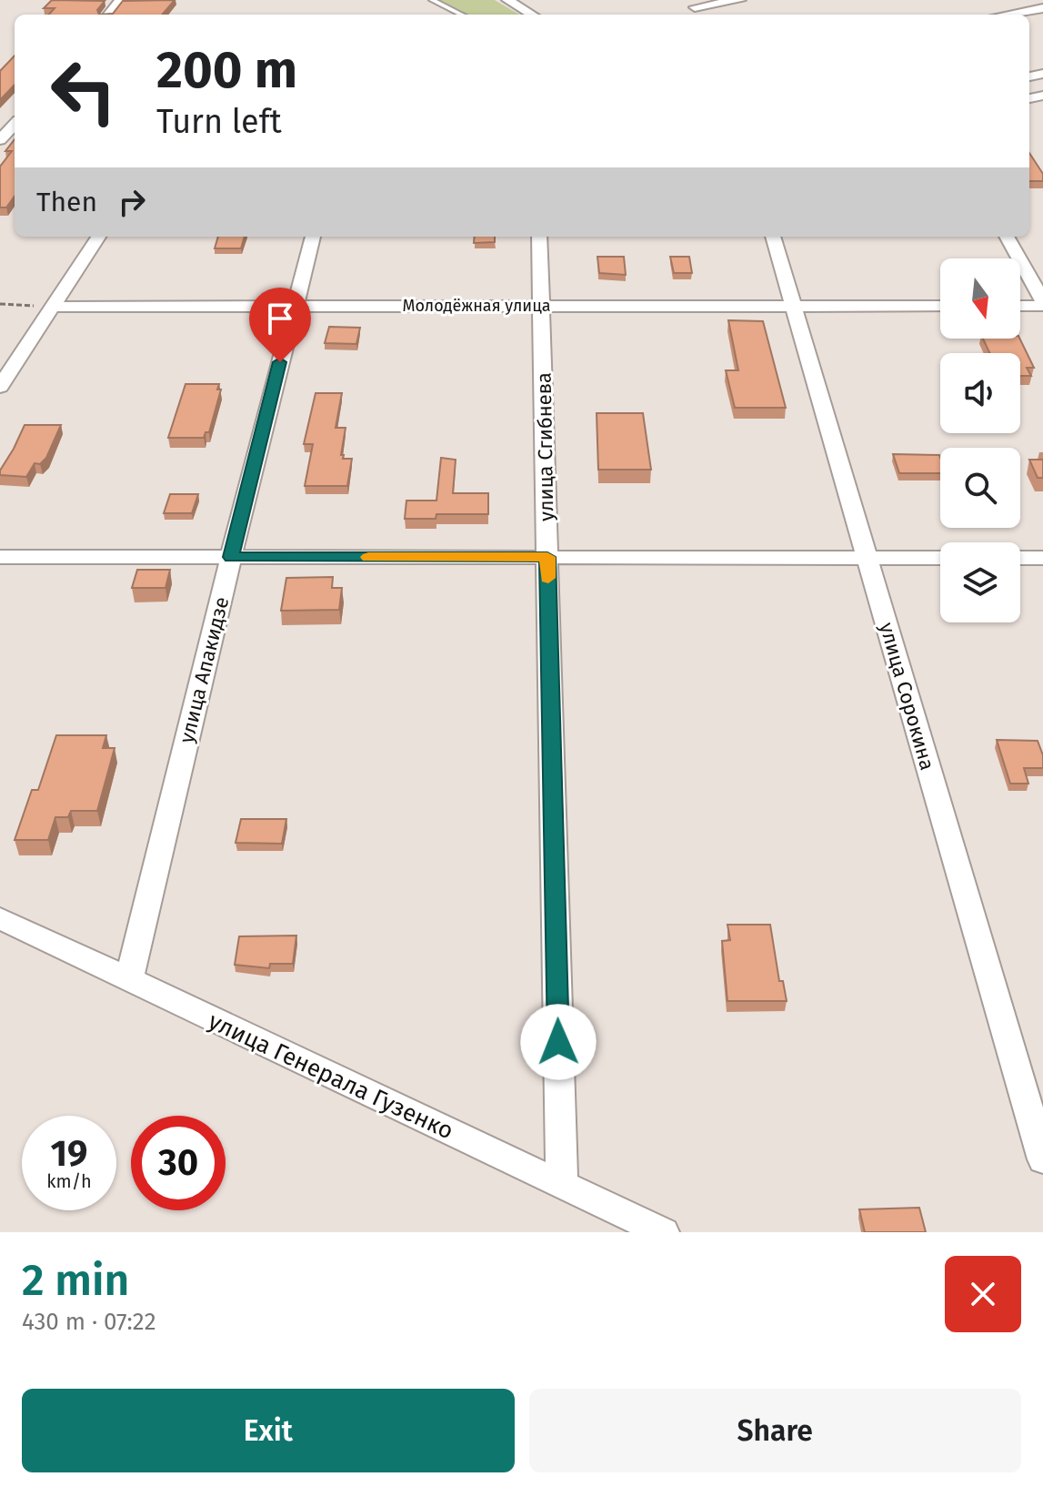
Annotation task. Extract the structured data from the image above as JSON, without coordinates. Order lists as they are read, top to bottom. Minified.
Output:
{"streets":{"street":["Молодёжная улица","улица Сгибнева","улица Апакидзе","улица Сорокина","улица Генерала Гузенко"]},"crossings":[["Молодёжная улица","улица Сгибнева"],["Молодёжная улица","улица Апакидзе"],["Молодёжная улица","улица Сорокина"],["улица Сгибнева","улица Генерала Гузенко"],["улица Апакидзе","улица Генерала Гузенко"]],"north":"bottom","page":{"turn":["200 m","Turn left"],"then":"Then","speed":"19 km/h","limit":"30","heading":["2 min","430 m · 07:22"],"buttons":["Exit","Share"]}}
